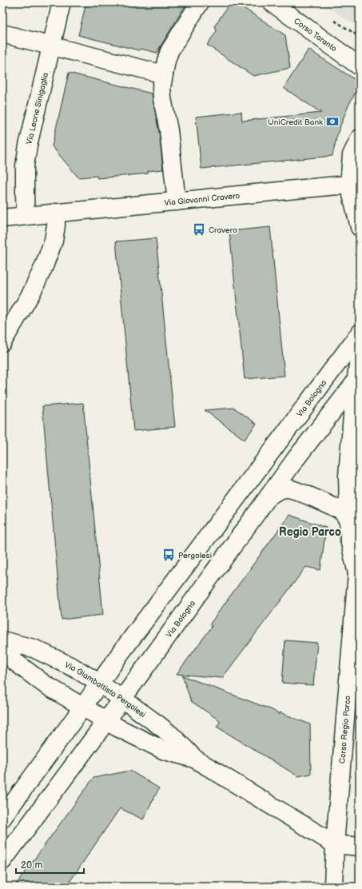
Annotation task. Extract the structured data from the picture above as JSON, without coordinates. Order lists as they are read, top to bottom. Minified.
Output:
{"streets":{"street":["Corso Taranto","Via Leone Sinigaglia","Via Giovanni Cravero","Via Bologna","Via Giambattista Pergolesi","Corso Regio Parco"]},"crossings":[["Via Leone Sinigaglia","Via Giovanni Cravero"],["Via Bologna","Via Giambattista Pergolesi"],["Via Bologna","Corso Regio Parco"],["Via Giambattista Pergolesi","Corso Regio Parco"]],"districts":["Regio Parco"],"places":{"bank":["UniCredit Bank"],"bus stop":["Cravero","Pergolesi"]},"scale_bar":"20 m"}
